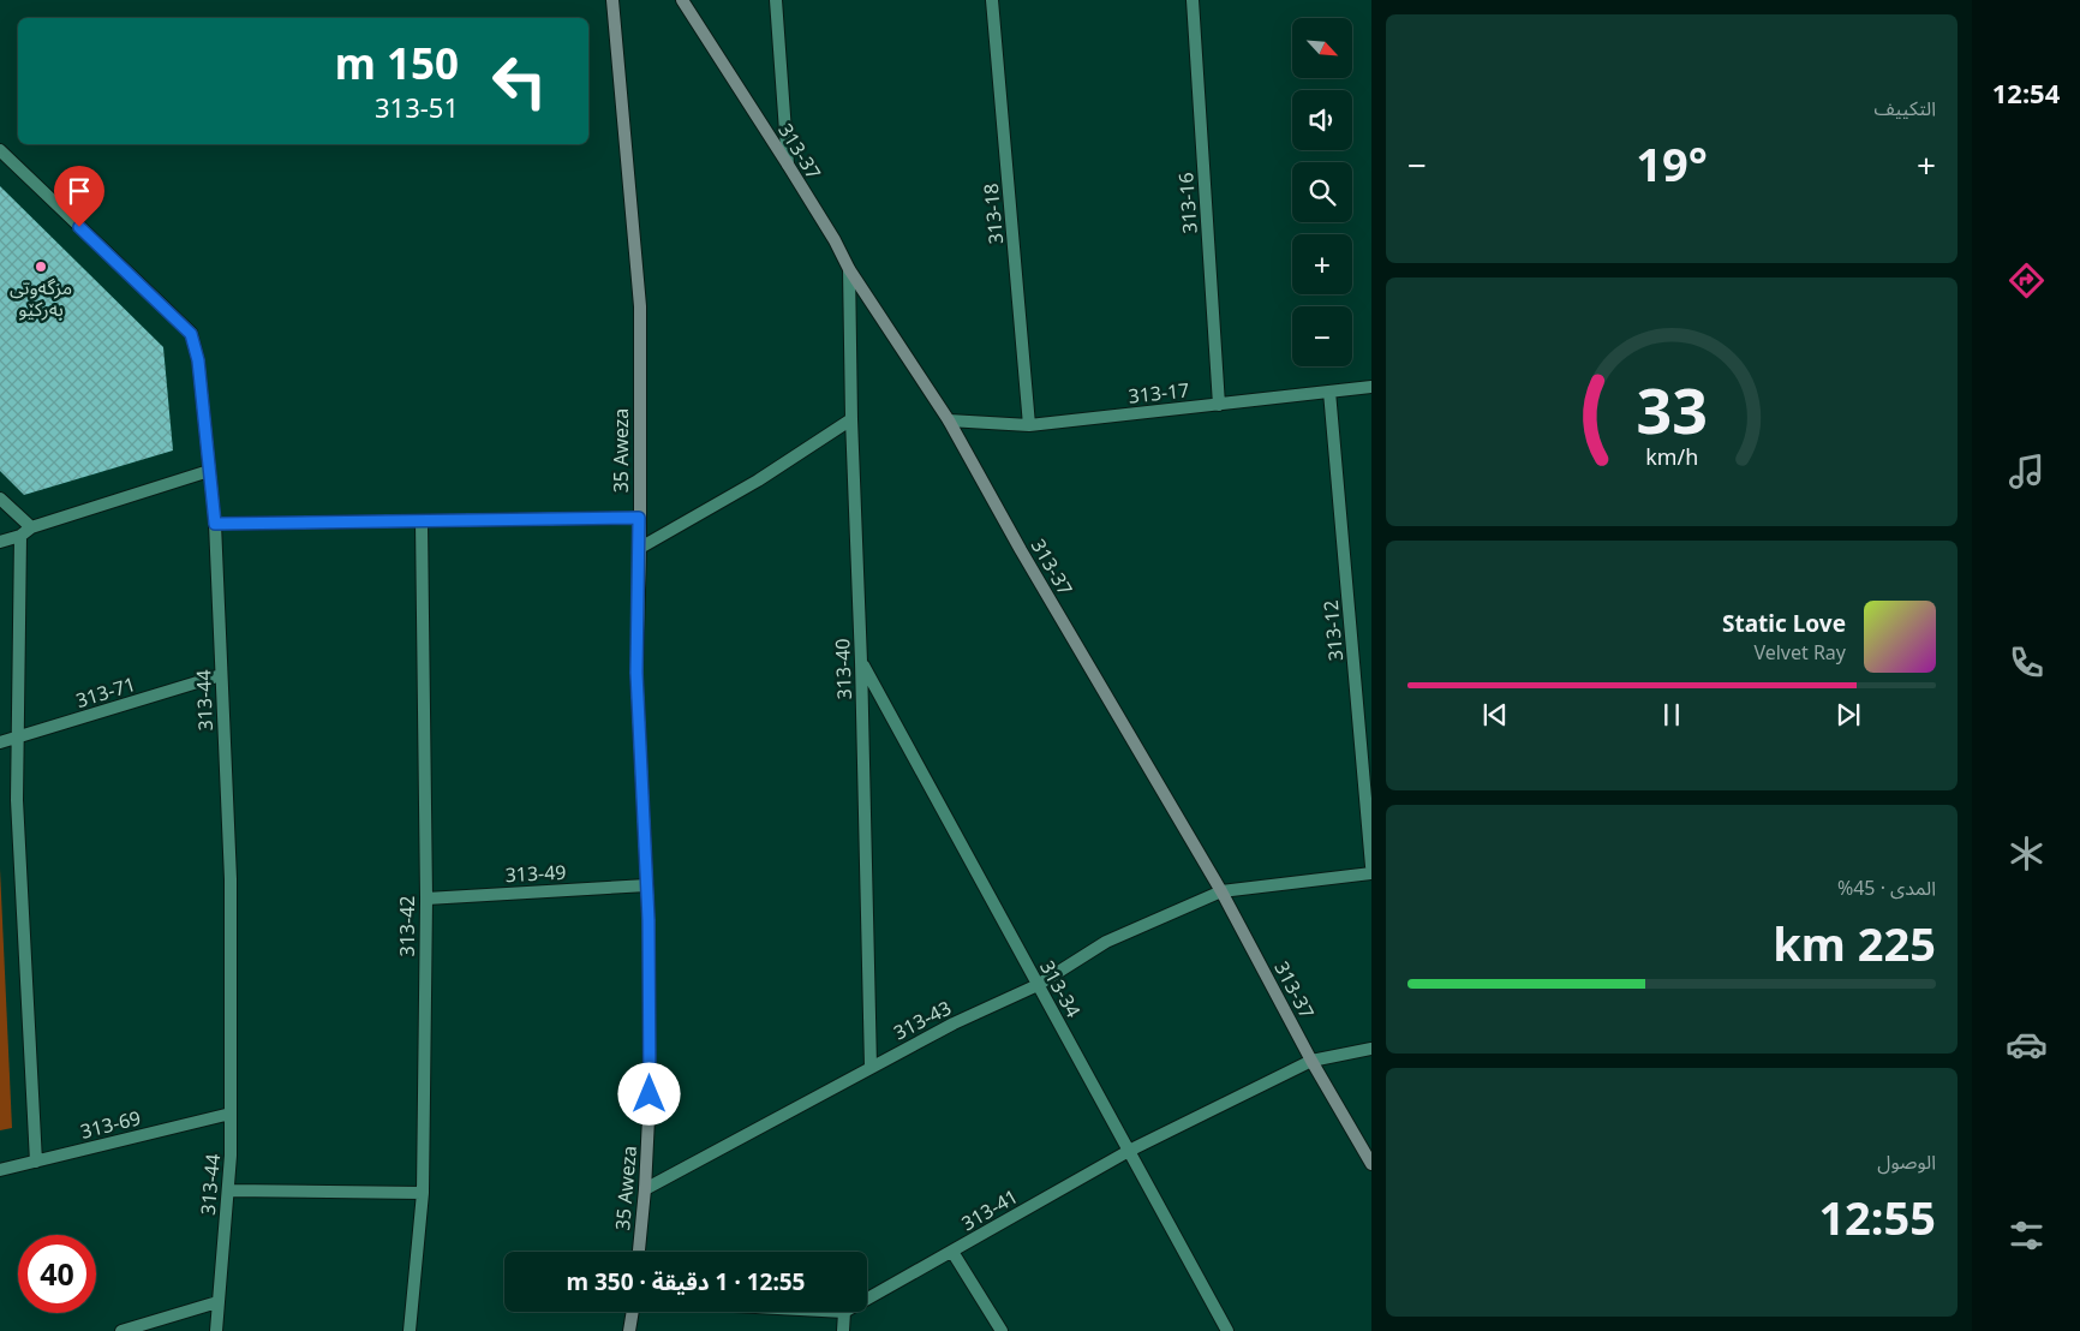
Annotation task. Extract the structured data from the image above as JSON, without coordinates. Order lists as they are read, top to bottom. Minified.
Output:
{"streets":{"street":["313-37","313-16","313-18","313-17","35 Aweza","313-12","313-40","313-71","313-44","313-49","313-42","313-34","313-43","313-69","313-41"]},"crossings":[["313-37","313-17"],["313-37","313-40"],["313-37","313-43"],["313-37","313-41"],["313-16","313-17"],["313-18","313-17"],["313-17","313-12"],["35 Aweza","313-49"],["35 Aweza","313-43"],["313-40","313-34"],["313-40","313-43"],["313-71","313-44"],["313-44","313-69"],["313-49","313-42"],["313-34","313-43"],["313-34","313-41"]],"places":["مزگەوتی بەرکێو"],"north":"bottom right","page":{"tabs":"12:54","tile":["التكييف",["المدى · 45%","225 km"],["الوصول","12:55"]],"map_buttons":["+","−"],"turn":["150 m","313-51"],"heat":["−","19°","+"],"song":["Static Love","Velvet Ray"],"limit":"40","trip":"12:55 · 1 دقيقة · 350 m","gauge":["33","km/h"]}}
